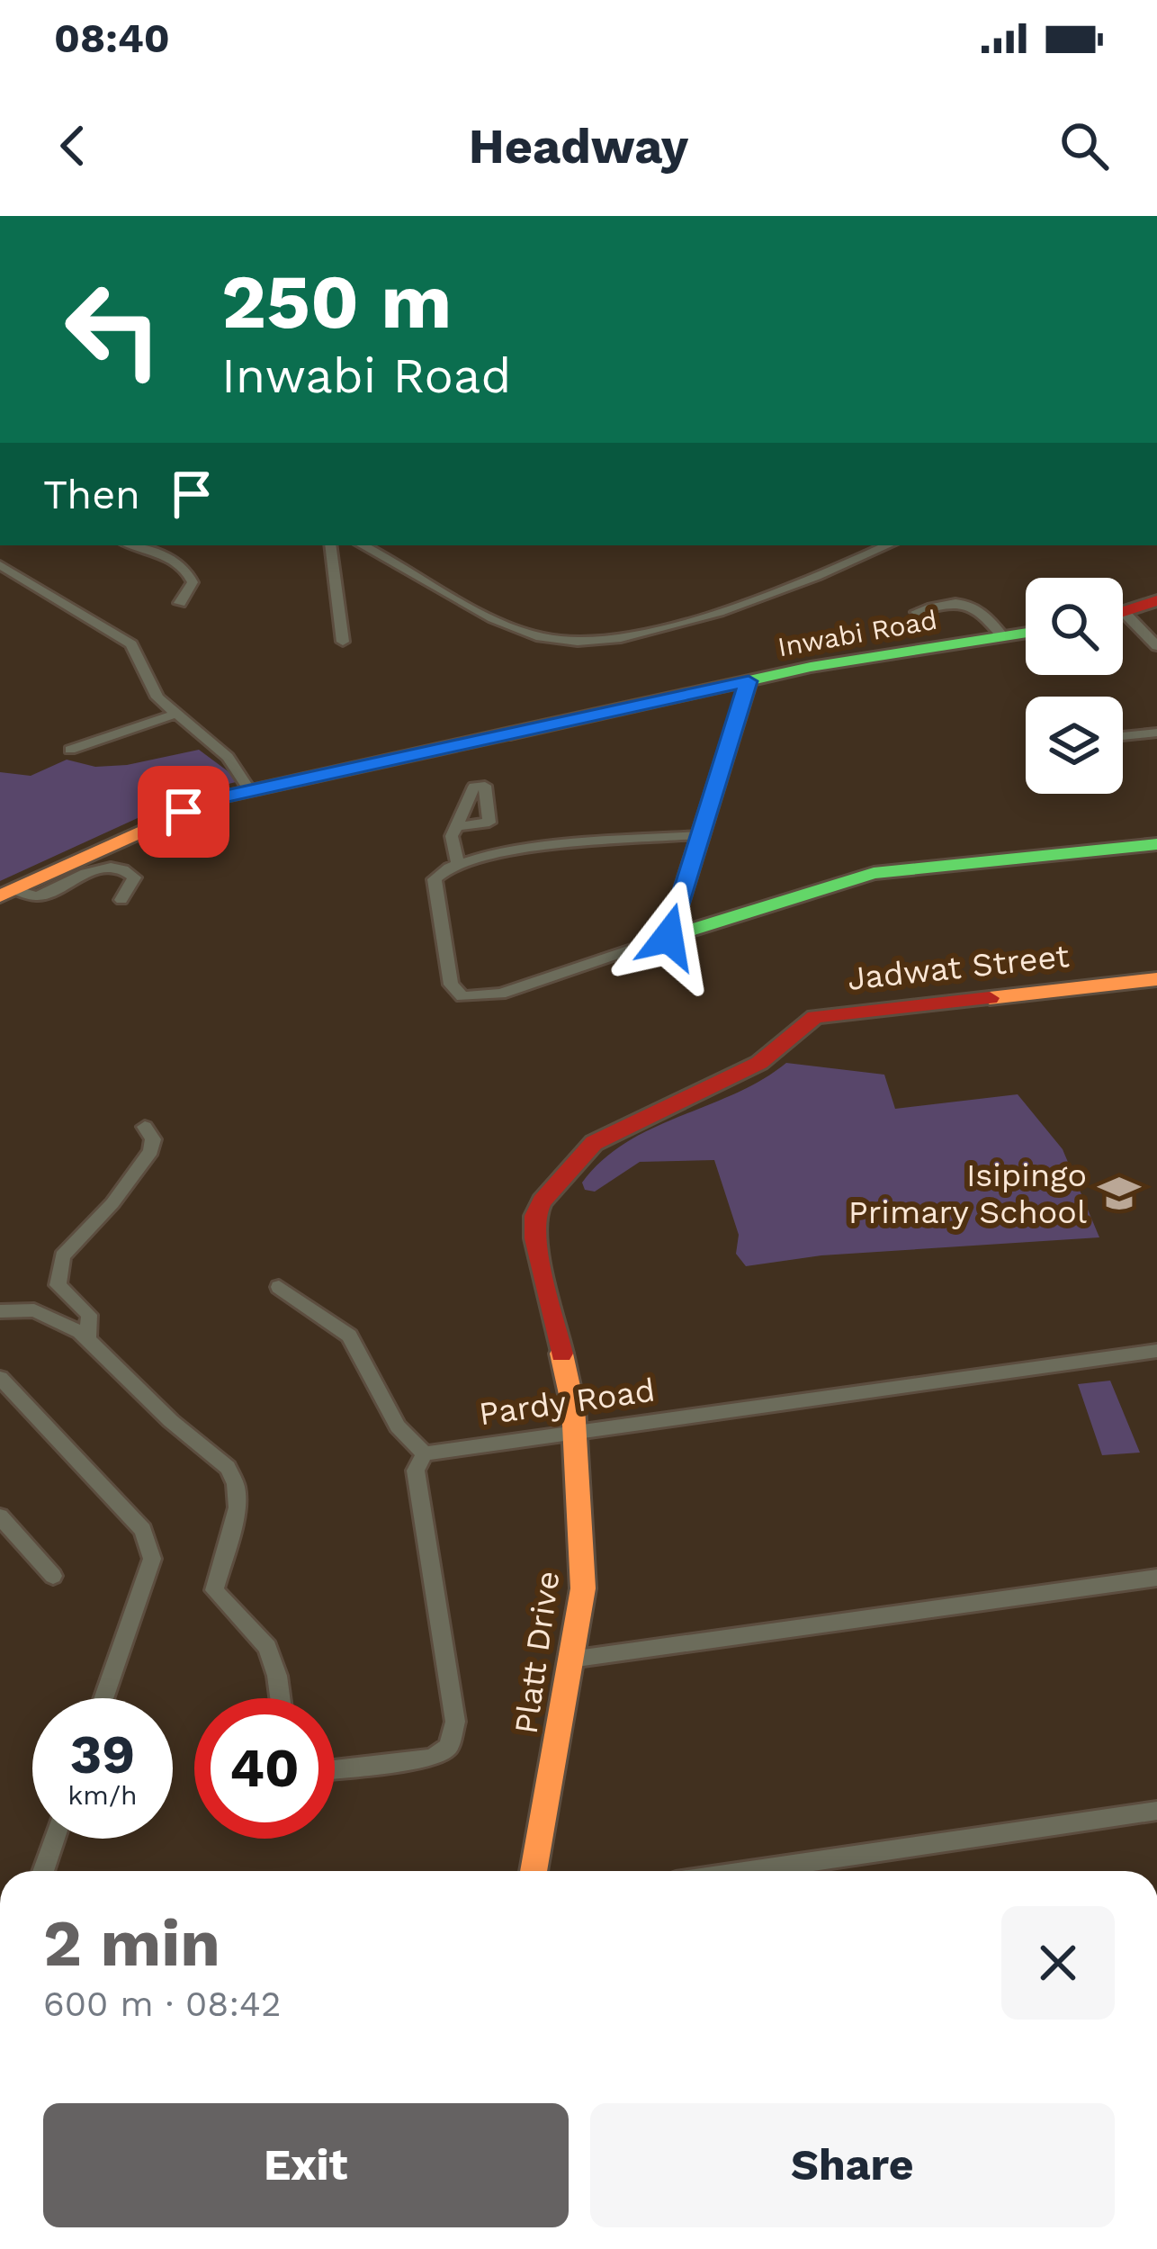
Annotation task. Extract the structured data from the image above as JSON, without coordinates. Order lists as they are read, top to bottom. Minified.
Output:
{"streets":{"street":["Inwabi Road","Jadwat Street","Pardy Road","Platt Drive"]},"crossings":[["Jadwat Street","Pardy Road"],["Jadwat Street","Platt Drive"],["Pardy Road","Platt Drive"]],"places":{"school or university":["Isipingo Primary School"]},"page":{"status":"08:40","header":"Headway","turn":["250 m","Inwabi Road"],"then":"Then","speed":"39 km/h","limit":"40","heading":["2 min","600 m · 08:42"],"buttons":["Exit","Share"]}}
